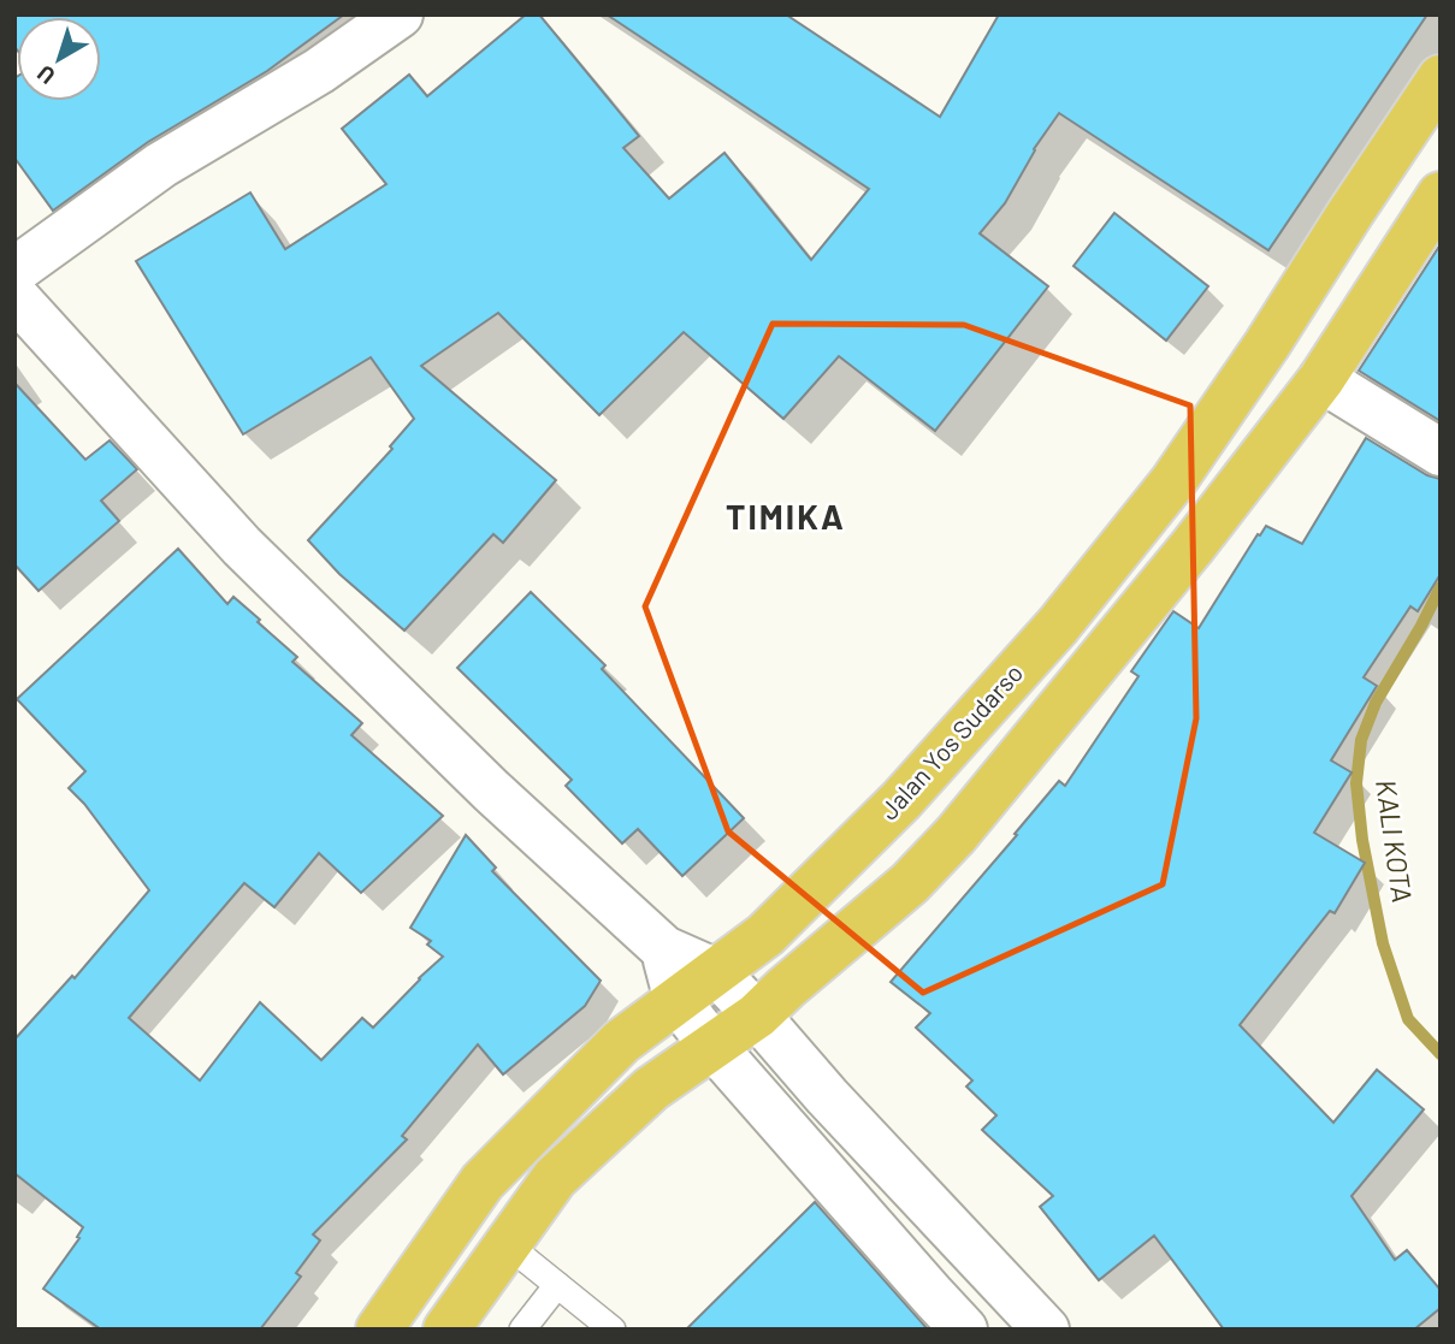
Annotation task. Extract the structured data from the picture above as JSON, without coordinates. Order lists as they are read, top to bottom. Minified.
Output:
{"streets":{"highway":["Jalan Yos Sudarso"]},"districts":["TIMIKA"],"water":["KALI KOTA"],"north":"bottom left"}
